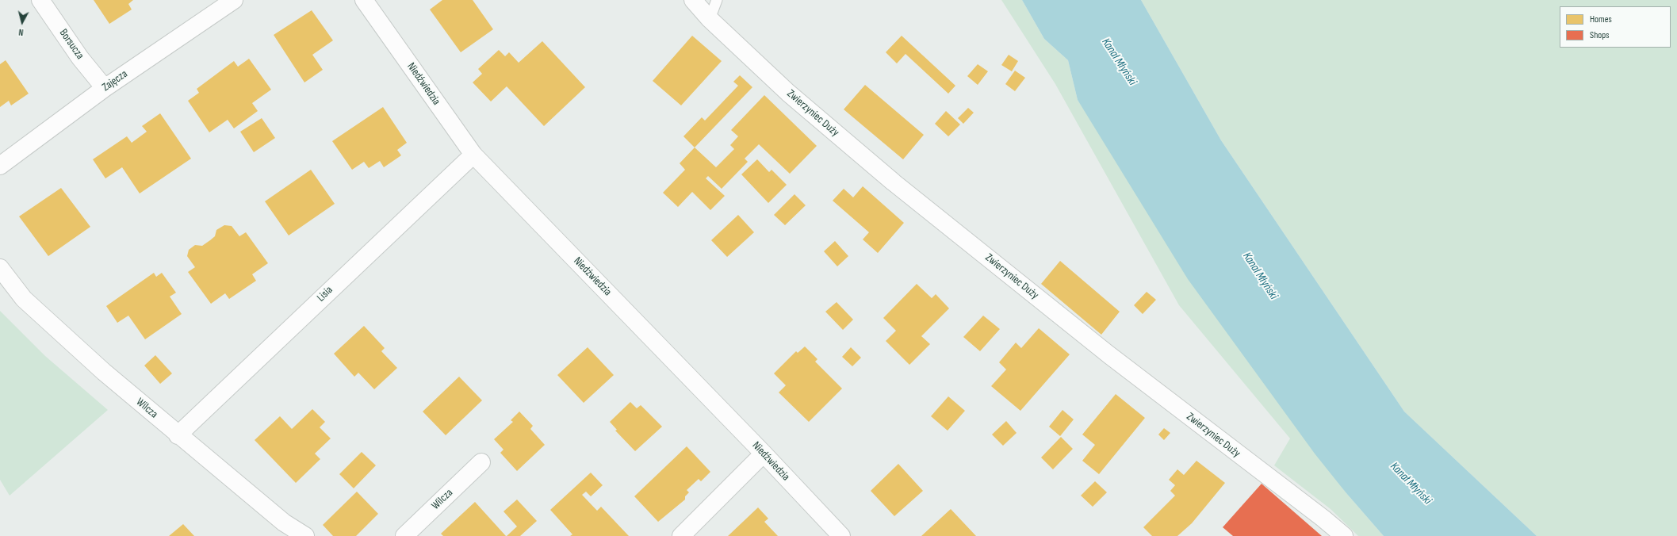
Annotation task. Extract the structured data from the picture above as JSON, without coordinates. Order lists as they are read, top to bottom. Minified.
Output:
{"streets":{"street":["Borsucza","Zajęcza","Niedźwiedzia","Zwierzyniec Duży","Lisia","Wilcza"]},"crossings":[["Borsucza","Zajęcza"],["Niedźwiedzia","Lisia"],["Lisia","Wilcza"]],"water":["Kanał Młyński"],"legend":["Homes","Shops"],"north":"bottom"}
